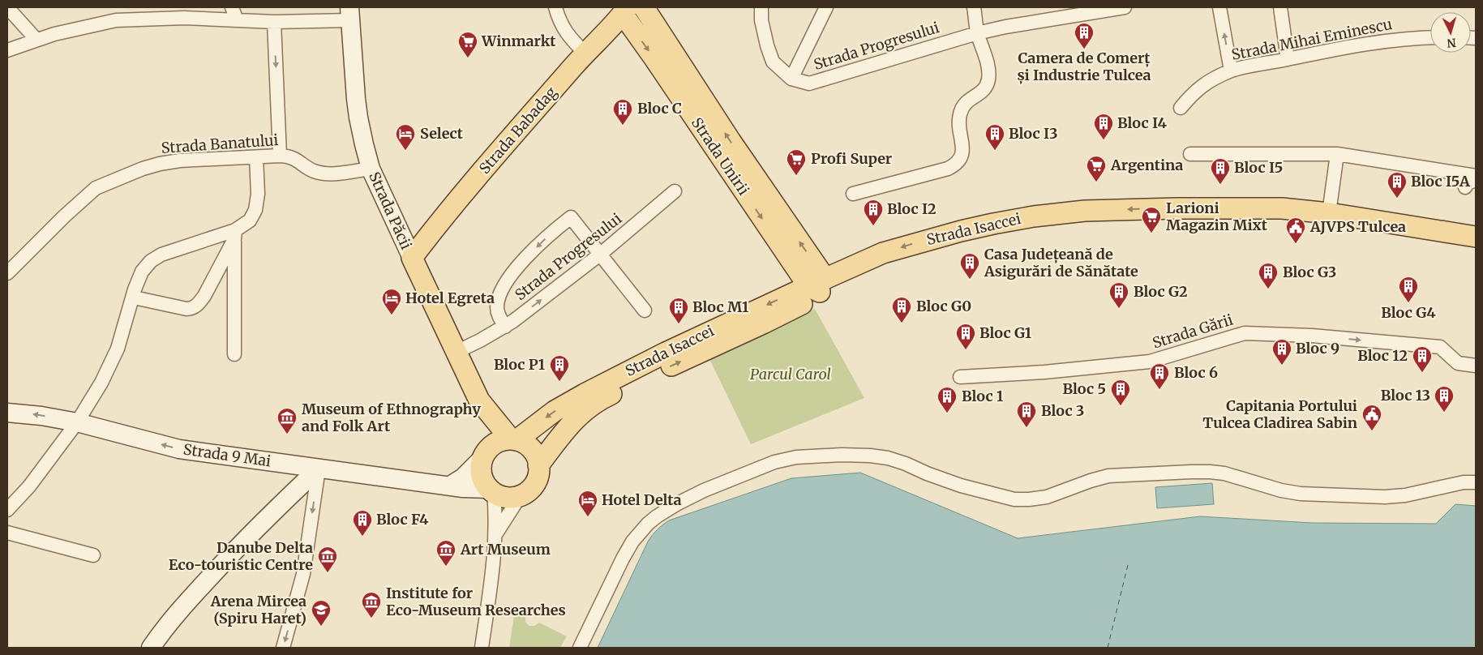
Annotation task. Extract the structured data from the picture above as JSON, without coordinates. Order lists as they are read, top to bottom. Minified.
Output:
{"streets":{"main road":["Strada Babadag","Strada Unirii","Strada Păcii","Strada Isaccei"],"street":["Strada Mihai Eminescu","Strada Progresului","Strada Banatului","Strada Gării","Strada 9 Mai"]},"crossings":[["Strada Progresului","Strada Păcii"],["Strada Babadag","Strada Unirii"],["Strada Babadag","Strada Păcii"],["Strada Banatului","Strada Păcii"],["Strada Unirii","Strada Isaccei"],["Strada Păcii","Strada Isaccei"],["Strada Păcii","Strada 9 Mai"],["Strada Isaccei","Strada 9 Mai"]],"one_way":["Strada Gării","Strada 9 Mai"],"parks":["Parcul Carol"],"places":{"building":["Camera de Comerț și Industrie Tulcea","Bloc C","Bloc I4","Bloc I3","Bloc I5","Bloc I5A","Bloc I2","Casa Județeană de Asigurări de Sănătate","Bloc G3","Bloc G4","Bloc G2","Bloc G0","Bloc M1","Bloc G1","Bloc 9","Bloc 12","Bloc P1","Bloc 6","Bloc 5","Bloc 13","Bloc 1","Bloc 3","Bloc F4"],"supermarket":["Winmarkt","Profi Super","Argentina","Larioni Magazin Mixt"],"hotel":["Select","Hotel Egreta","Hotel Delta"],"public building":["AJVPS Tulcea","Capitania Portului Tulcea Cladirea Sabin"],"museum":["Museum of Ethnography and Folk Art","Art Museum","Danube Delta Eco-touristic Centre","Institute for Eco-Museum Researches"],"school or university":["Arena Mircea (Spiru Haret)"]},"north":"bottom"}
